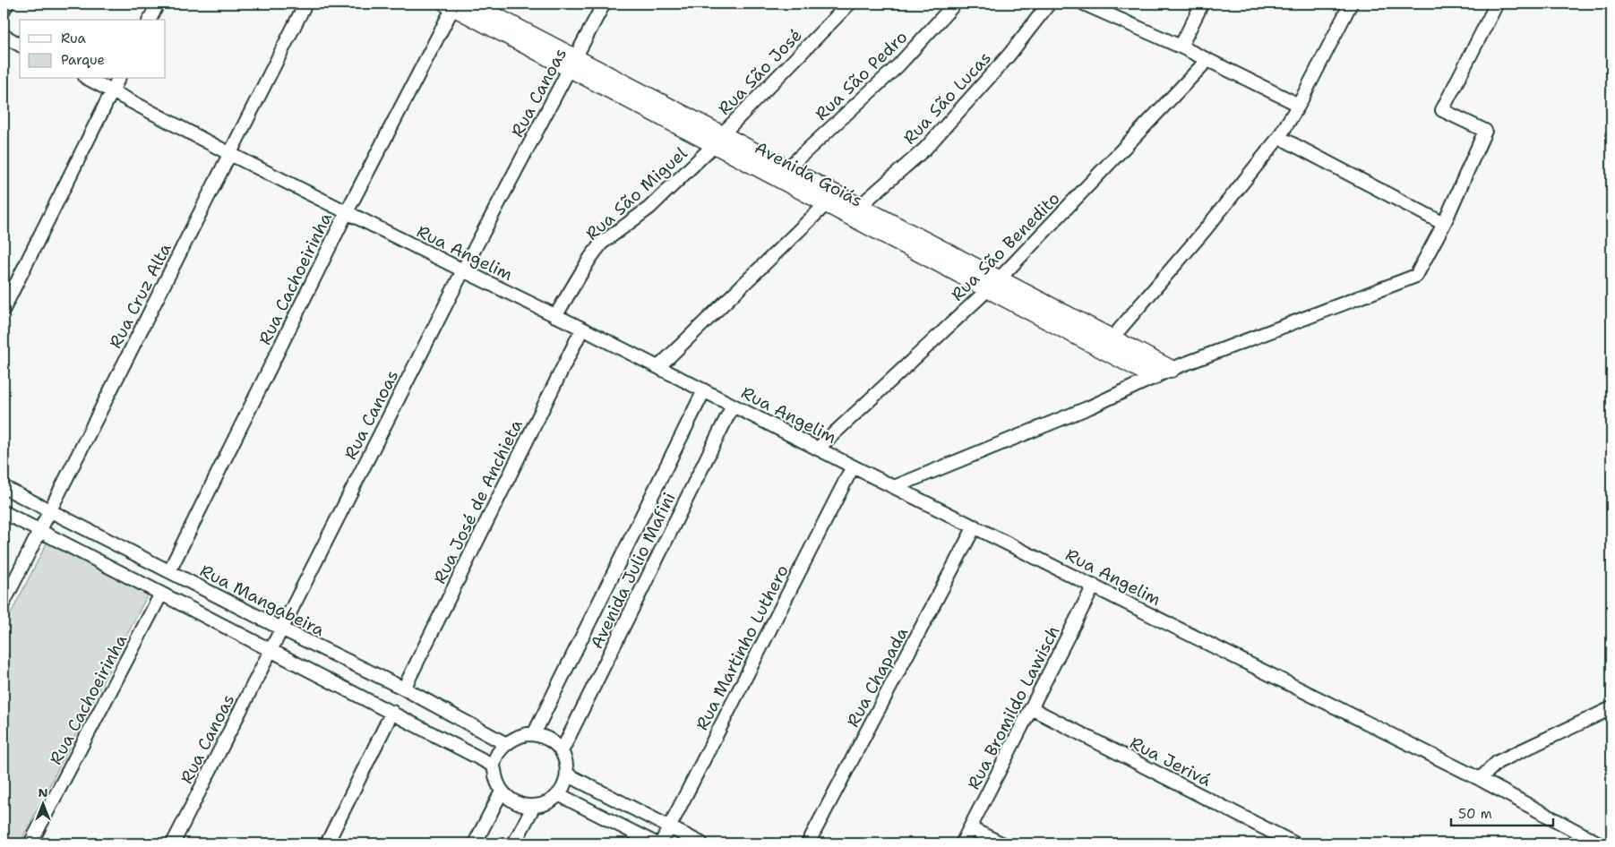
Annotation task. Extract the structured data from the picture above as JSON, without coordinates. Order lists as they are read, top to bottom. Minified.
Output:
{"streets":{"street":["Rua São José","Rua São Pedro","Rua Canoas","Rua São Lucas","Avenida Goiás","Rua São Miguel","Rua São Benedito","Rua Angelim","Rua Cachoeirinha","Rua Cruz Alta","Rua José de Anchieta","Avenida Julio Mafini","Rua Mangabeira","Rua Martinho Luthero","Rua Chapada","Rua Bromildo Lawisch","Rua Jerivá"]},"crossings":[["Rua São José","Avenida Goiás"],["Rua São José","Rua São Miguel"],["Rua São Pedro","Avenida Goiás"],["Rua Canoas","Avenida Goiás"],["Rua Canoas","Rua Angelim"],["Rua Canoas","Rua Mangabeira"],["Rua São Lucas","Avenida Goiás"],["Avenida Goiás","Rua São Miguel"],["Avenida Goiás","Rua São Benedito"],["Avenida Goiás","Rua Cachoeirinha"],["Rua São Miguel","Rua Angelim"],["Rua São Benedito","Rua Angelim"],["Rua Angelim","Rua Cachoeirinha"],["Rua Angelim","Rua Cruz Alta"],["Rua Angelim","Rua José de Anchieta"],["Rua Angelim","Avenida Julio Mafini"],["Rua Angelim","Rua Martinho Luthero"],["Rua Angelim","Rua Chapada"],["Rua Angelim","Rua Bromildo Lawisch"],["Rua Cachoeirinha","Rua Mangabeira"],["Rua Cruz Alta","Rua Mangabeira"],["Rua José de Anchieta","Rua Mangabeira"],["Avenida Julio Mafini","Rua Mangabeira"],["Rua Bromildo Lawisch","Rua Jerivá"]],"legend":["Rua","Parque"],"scale_bar":"50 m","north":"top"}
